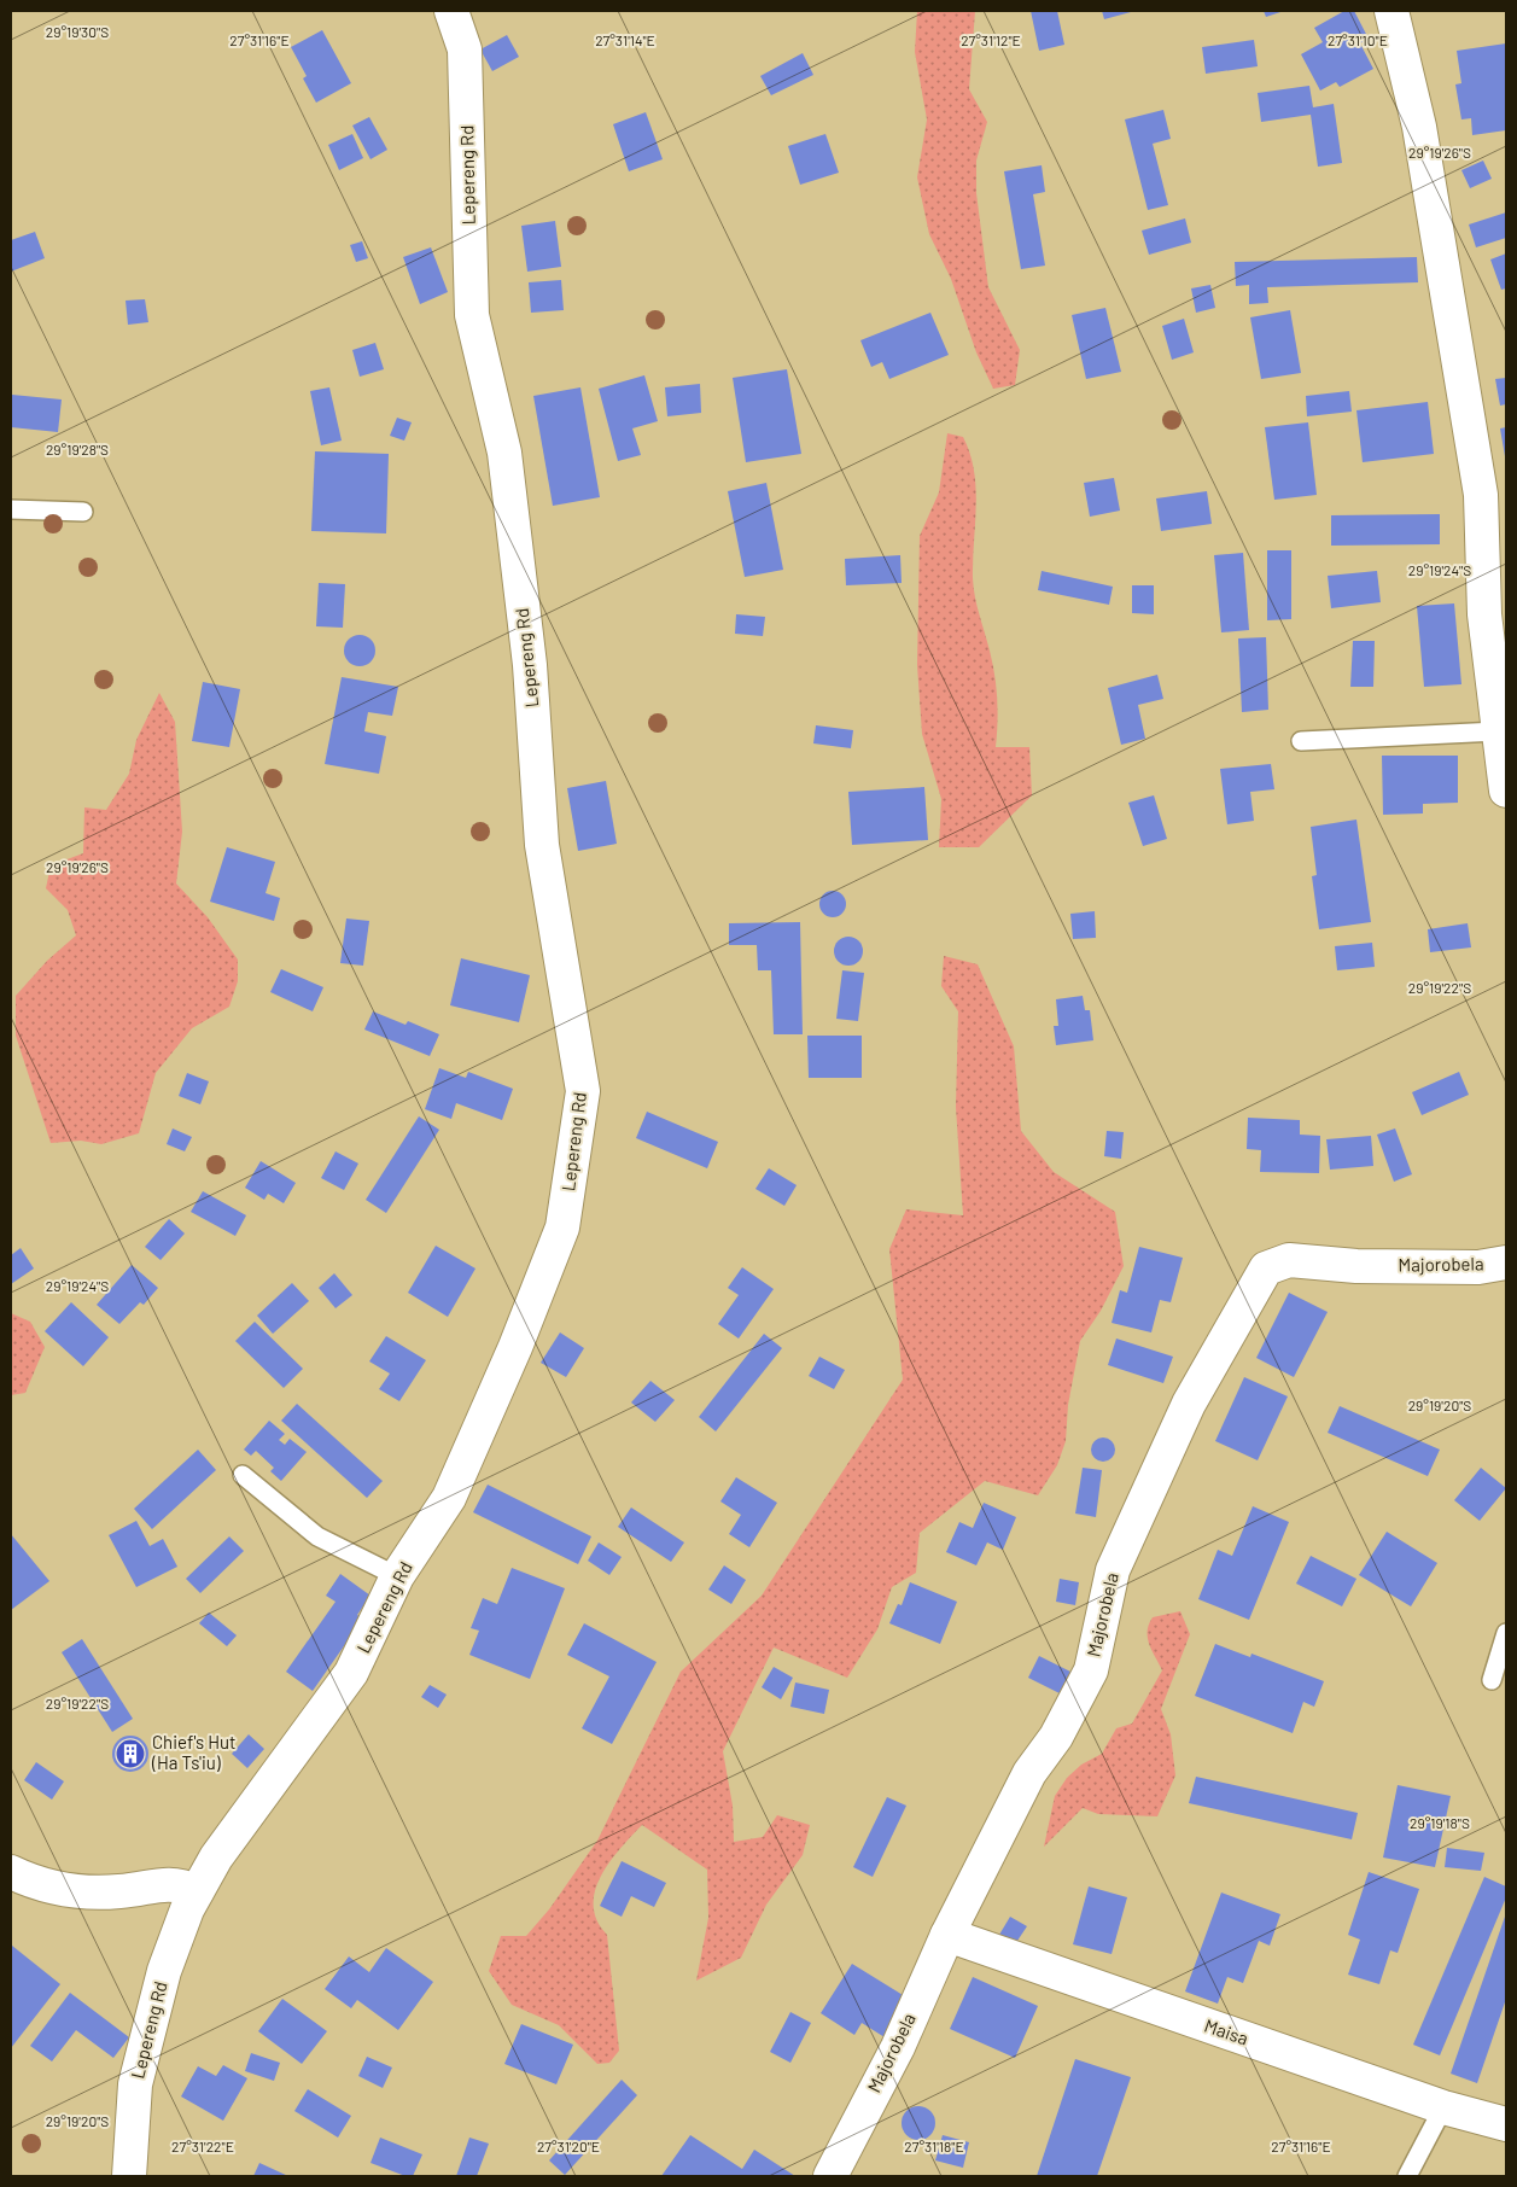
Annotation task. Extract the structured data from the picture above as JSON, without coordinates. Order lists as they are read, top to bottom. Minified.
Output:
{"streets":{"street":["Lepereng Rd","Majorobela","Maisa"]},"crossings":[["Majorobela","Maisa"]],"places":{"building":["Chief's Hut (Ha Ts'iu)"]},"coordinates":["29°19'30\"S","27°31'12\"E","27°31'10\"E","27°31'16\"E","27°31'14\"E","29°19'26\"S","29°19'28\"S","29°19'24\"S","29°19'22\"S","29°19'20\"S","29°19'18\"S","27°31'22\"E","27°31'20\"E","27°31'18\"E"]}
